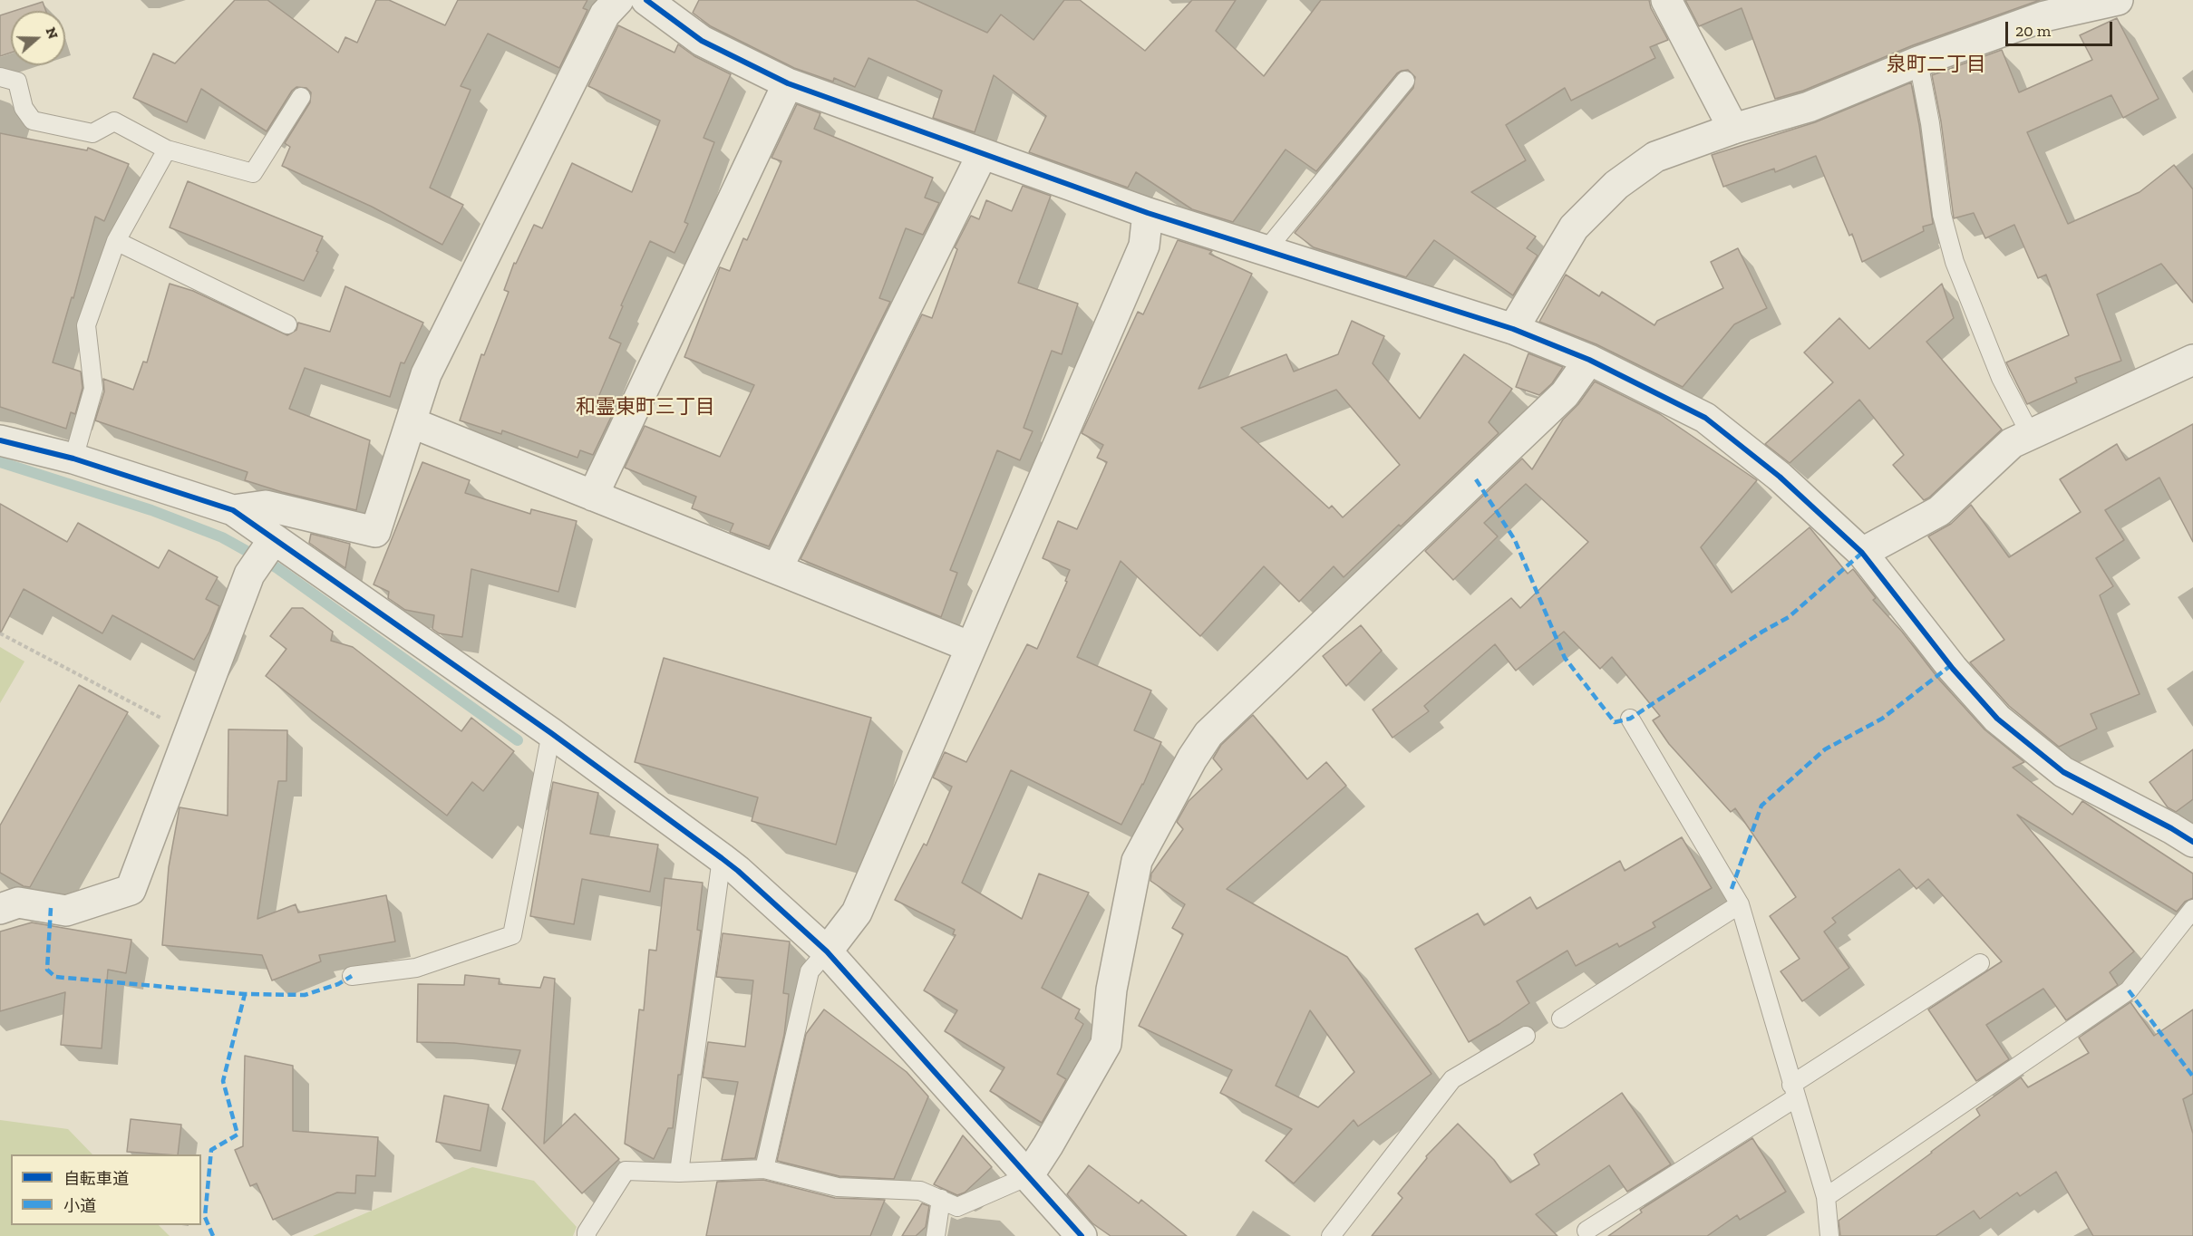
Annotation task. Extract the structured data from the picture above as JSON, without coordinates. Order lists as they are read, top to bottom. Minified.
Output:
{"districts":["泉町二丁目","和霊東町三丁目"],"legend":["自転車道","小道"],"scale_bar":"20 m","north":"right"}
